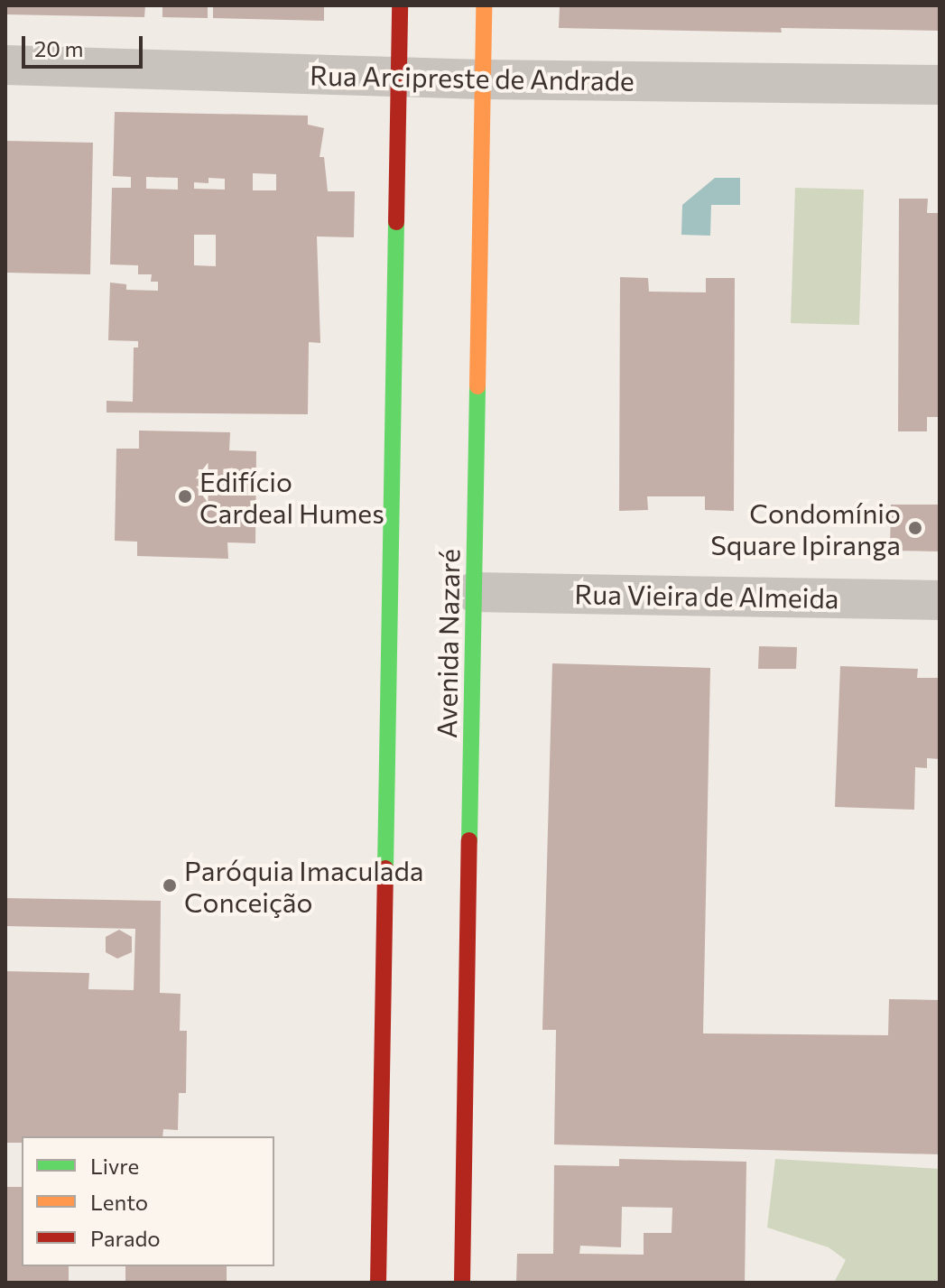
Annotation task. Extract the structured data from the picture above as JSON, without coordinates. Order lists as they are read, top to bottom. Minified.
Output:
{"streets":{"main road":["Avenida Nazaré"],"street":["Rua Arcipreste de Andrade","Rua Vieira de Almeida"]},"crossings":[["Rua Arcipreste de Andrade","Avenida Nazaré"],["Rua Vieira de Almeida","Avenida Nazaré"]],"places":["Edifício Cardeal Humes","Condomínio Square Ipiranga","Paróquia Imaculada Conceição"],"legend":["Livre","Lento","Parado"],"scale_bar":"20 m"}
